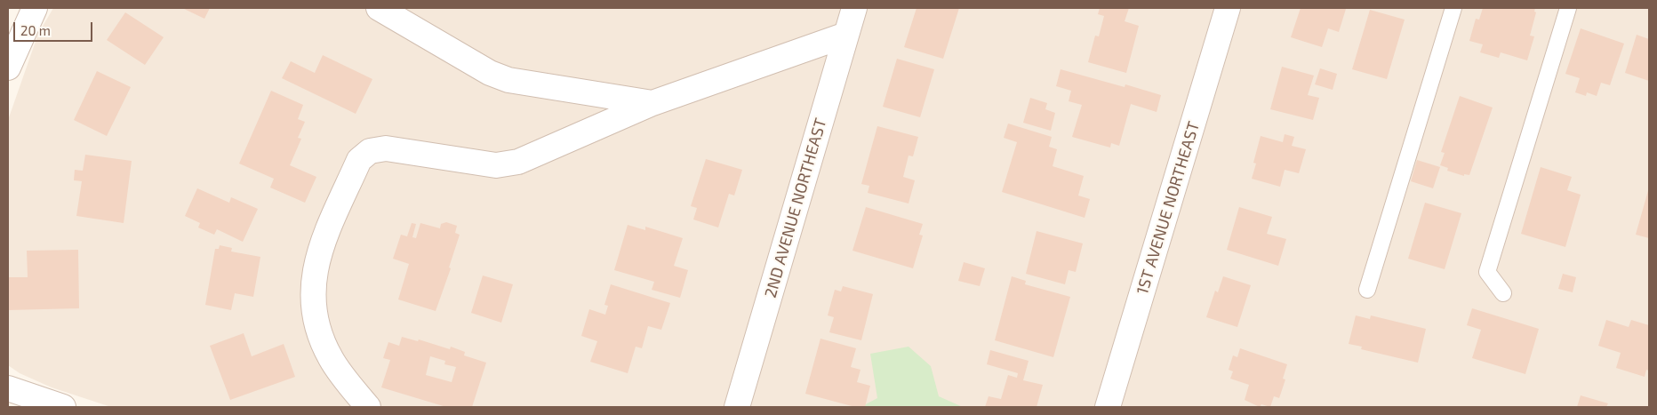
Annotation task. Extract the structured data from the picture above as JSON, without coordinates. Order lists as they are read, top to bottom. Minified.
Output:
{"streets":{"street":["2ND AVENUE NORTHEAST","1ST AVENUE NORTHEAST"]},"scale_bar":"20 m"}
